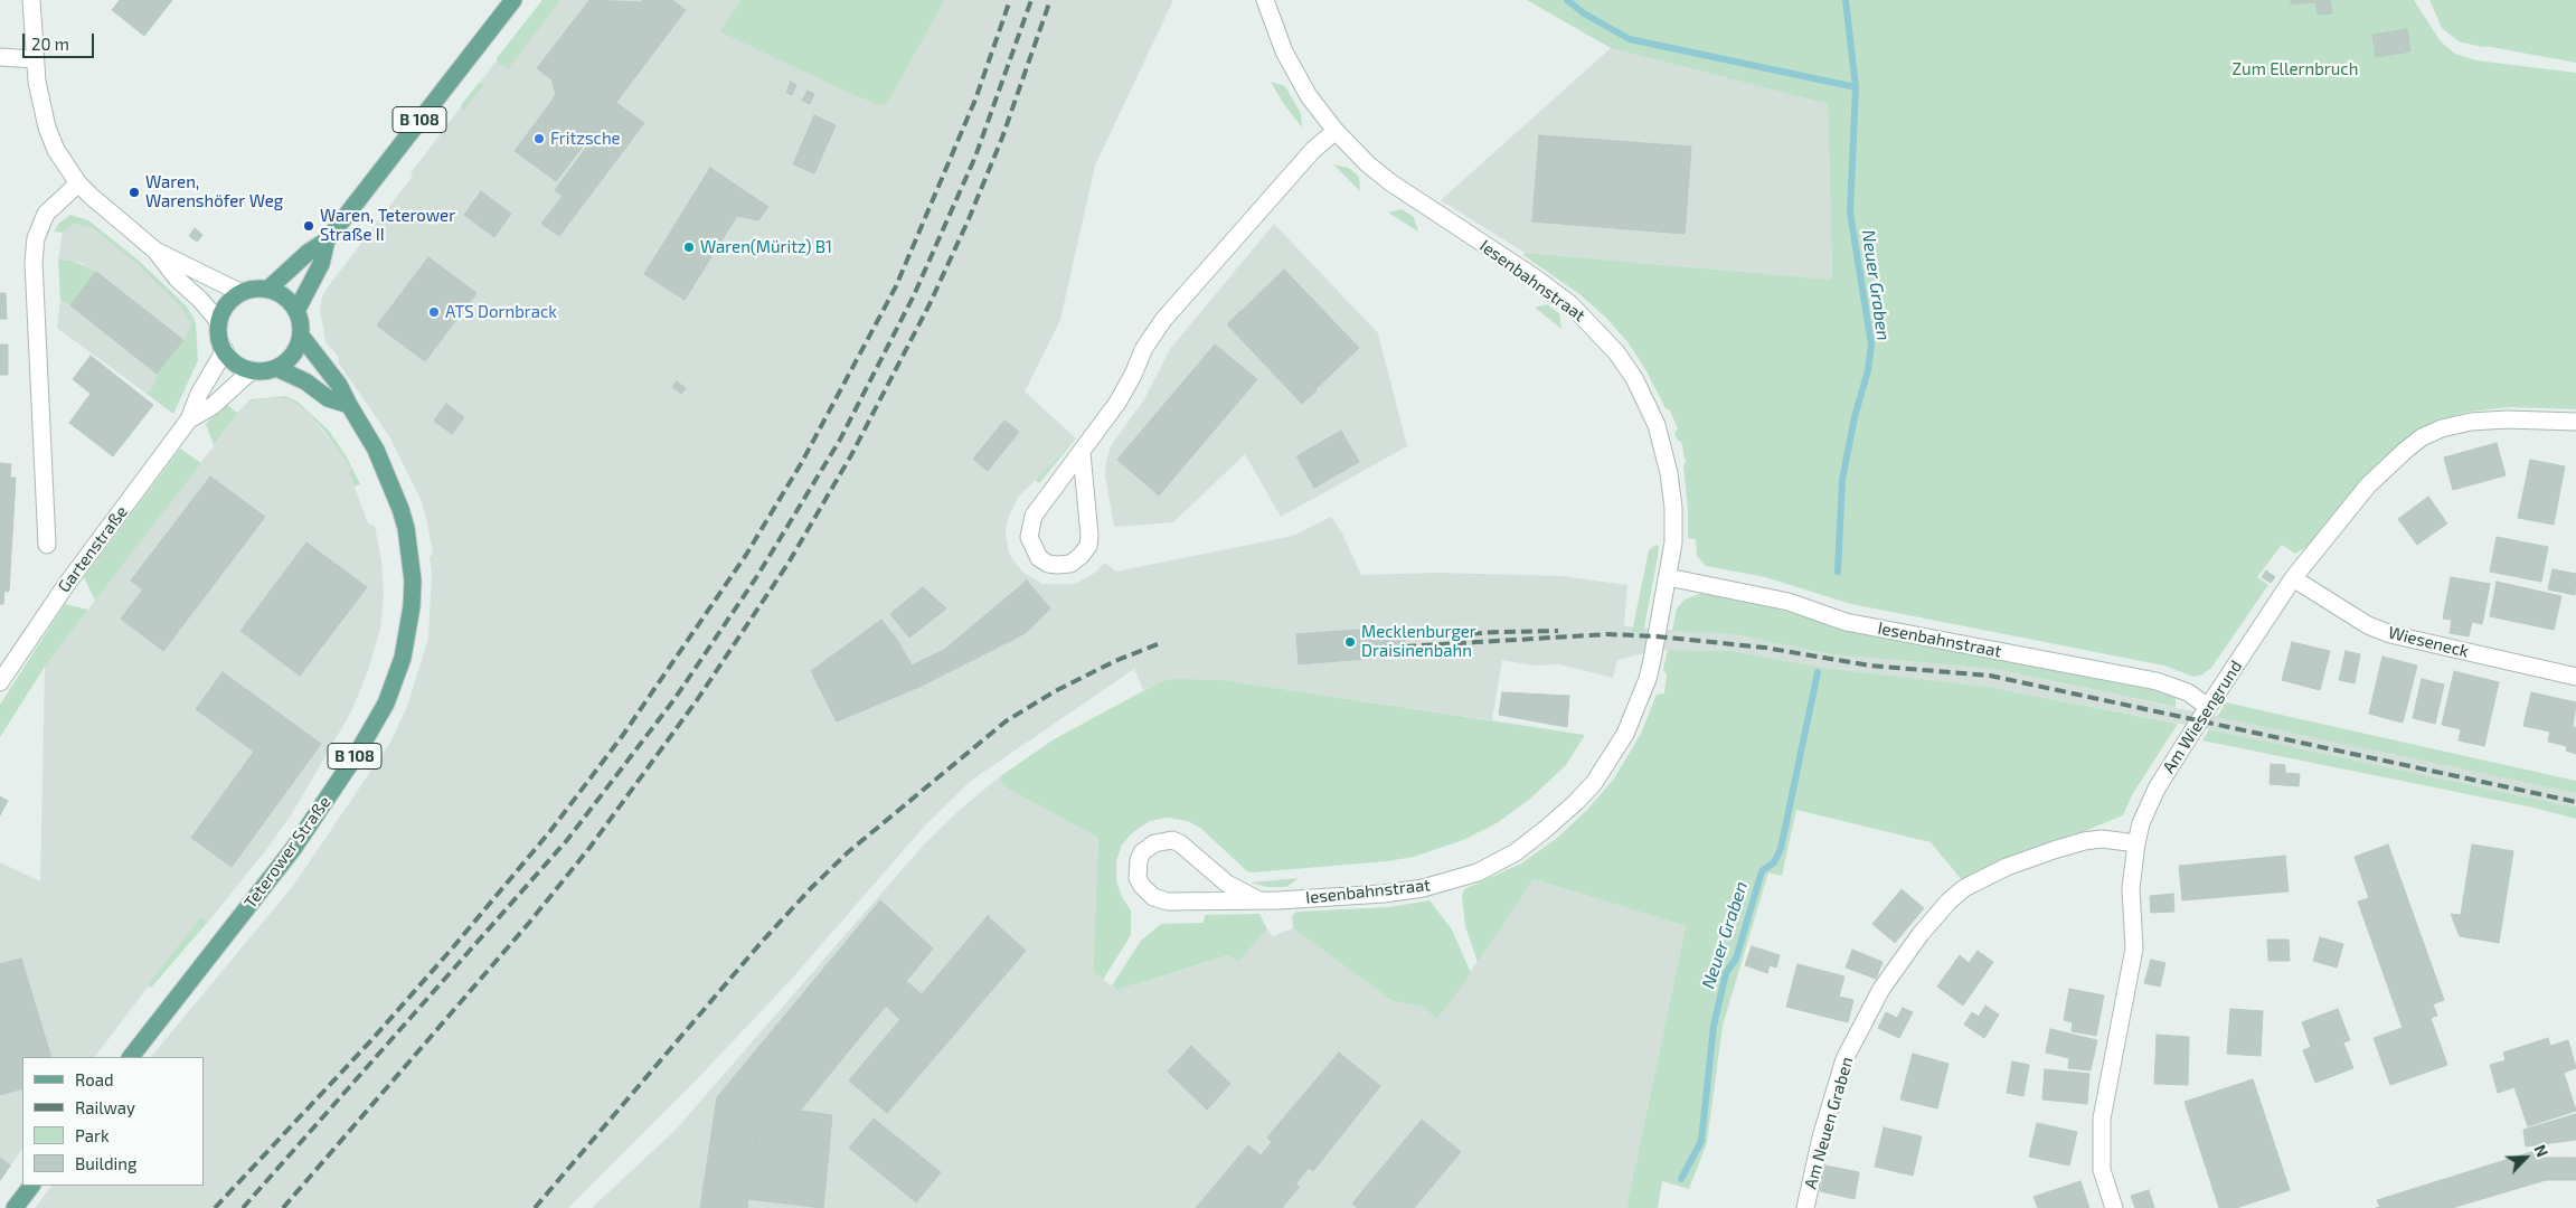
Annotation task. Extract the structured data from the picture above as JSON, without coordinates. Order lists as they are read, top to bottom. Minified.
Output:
{"streets":{"main road":["B 108","Teterower Straße"],"street":["Iesenbahnstraat","Gartenstraße","Wieseneck","Am Wiesengrund","Am Neuen Graben"]},"crossings":[["B 108","Gartenstraße"],["B 108","Teterower Straße"],["Iesenbahnstraat","Am Wiesengrund"],["Gartenstraße","Teterower Straße"],["Wieseneck","Am Wiesengrund"],["Am Wiesengrund","Am Neuen Graben"]],"water":["Neuer Graben"],"parks":["Zum Ellernbruch"],"places":["Fritzsche","Waren, Warenshöfer Weg","Waren, Teterower Straße II","Waren(Müritz) B1","ATS Dornbrack","Mecklenburger Draisinenbahn"],"legend":["Road","Railway","Park","Building"],"scale_bar":"20 m","north":"top right"}
